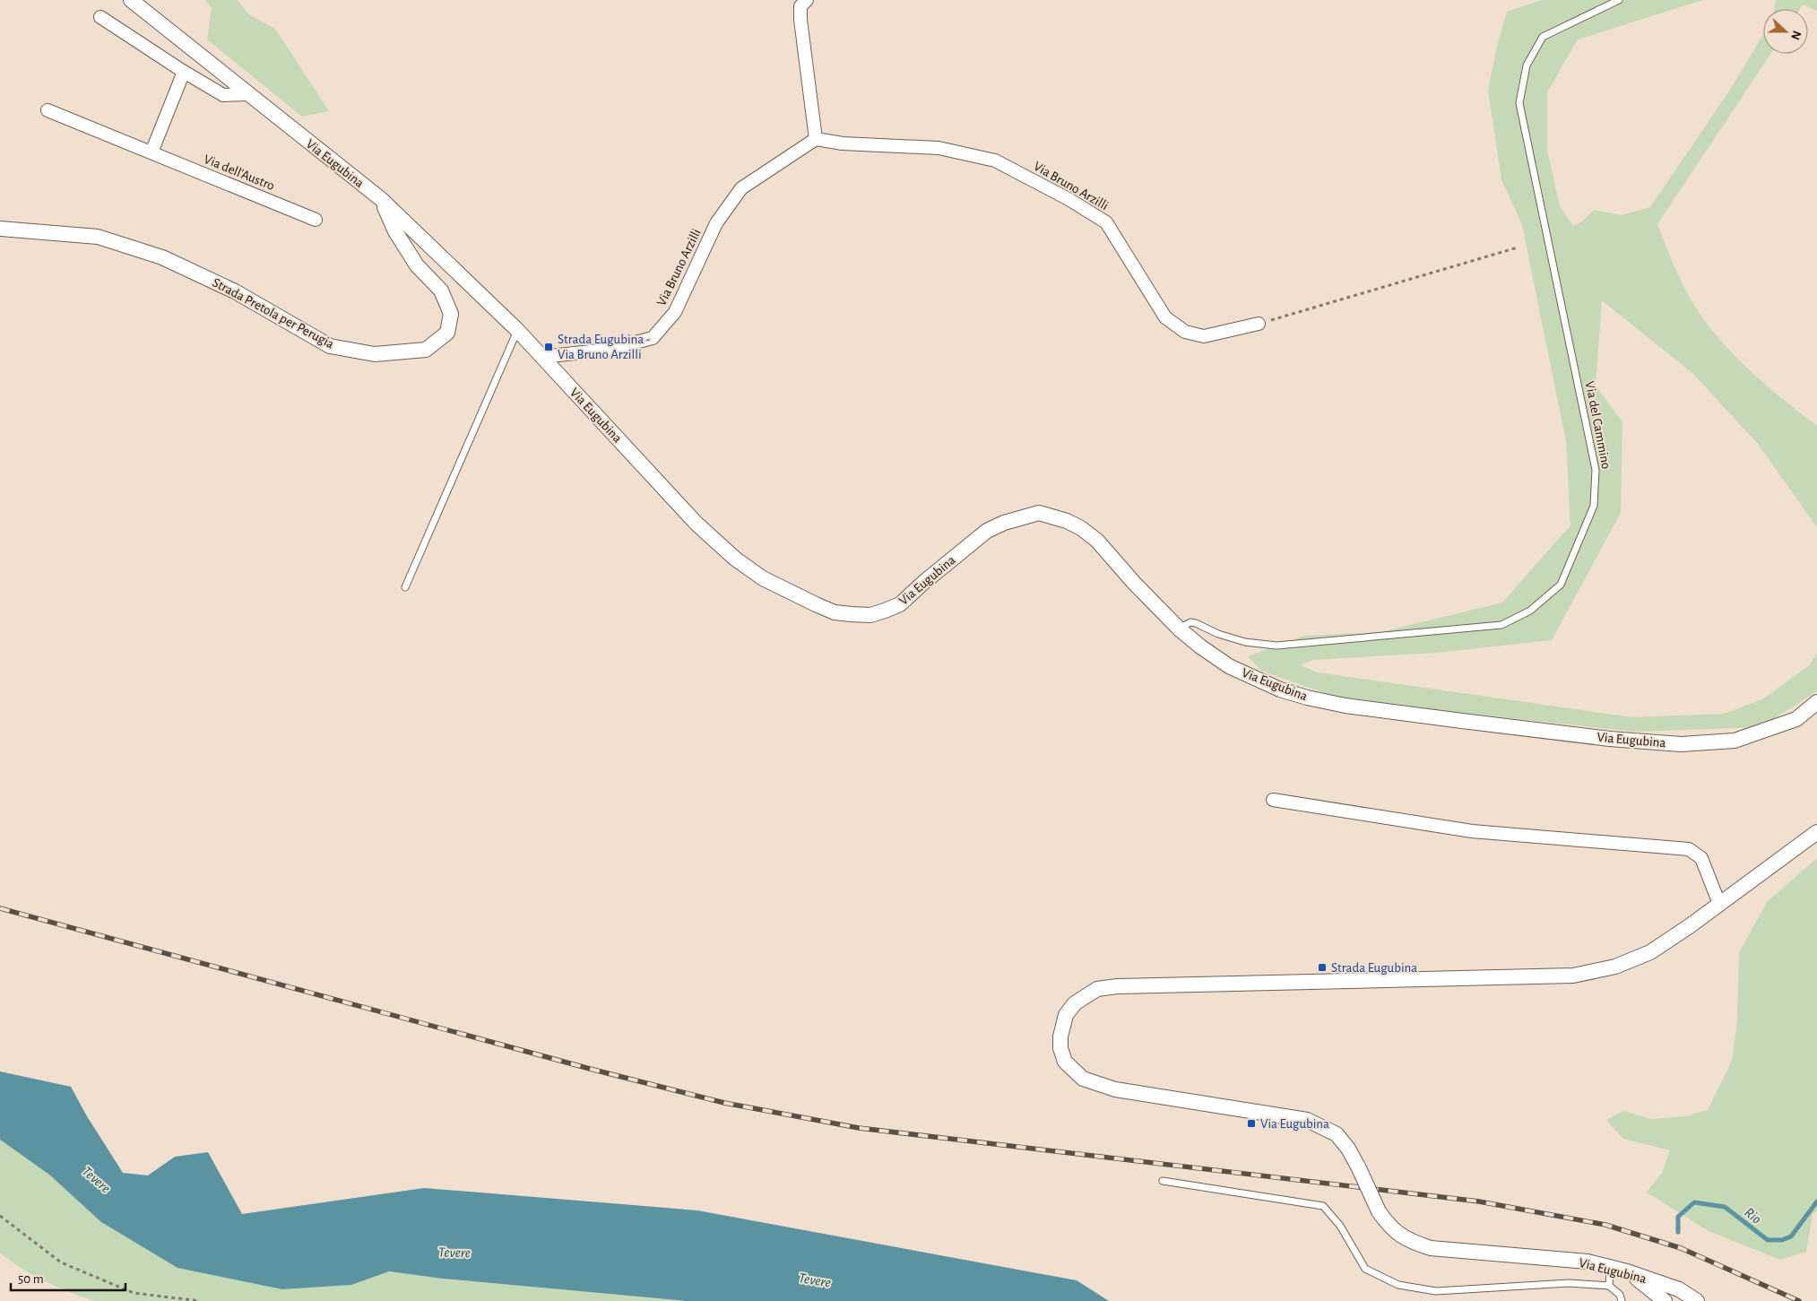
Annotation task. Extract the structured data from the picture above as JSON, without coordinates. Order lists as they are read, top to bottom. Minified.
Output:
{"streets":{"street":["Via Eugubina","Via dell'Austro","Via Bruno Arzilli","Strada Pretola per Perugia"],"lane":["Via del Cammino"]},"crossings":[["Via Eugubina","Via Bruno Arzilli"],["Via Eugubina","Strada Pretola per Perugia"],["Via Eugubina","Via del Cammino"]],"water":["Tevere","Rio"],"places":{"transit":["Strada Eugubina - Via Bruno Arzilli","Strada Eugubina","Via Eugubina"]},"scale_bar":"50 m","north":"right"}
